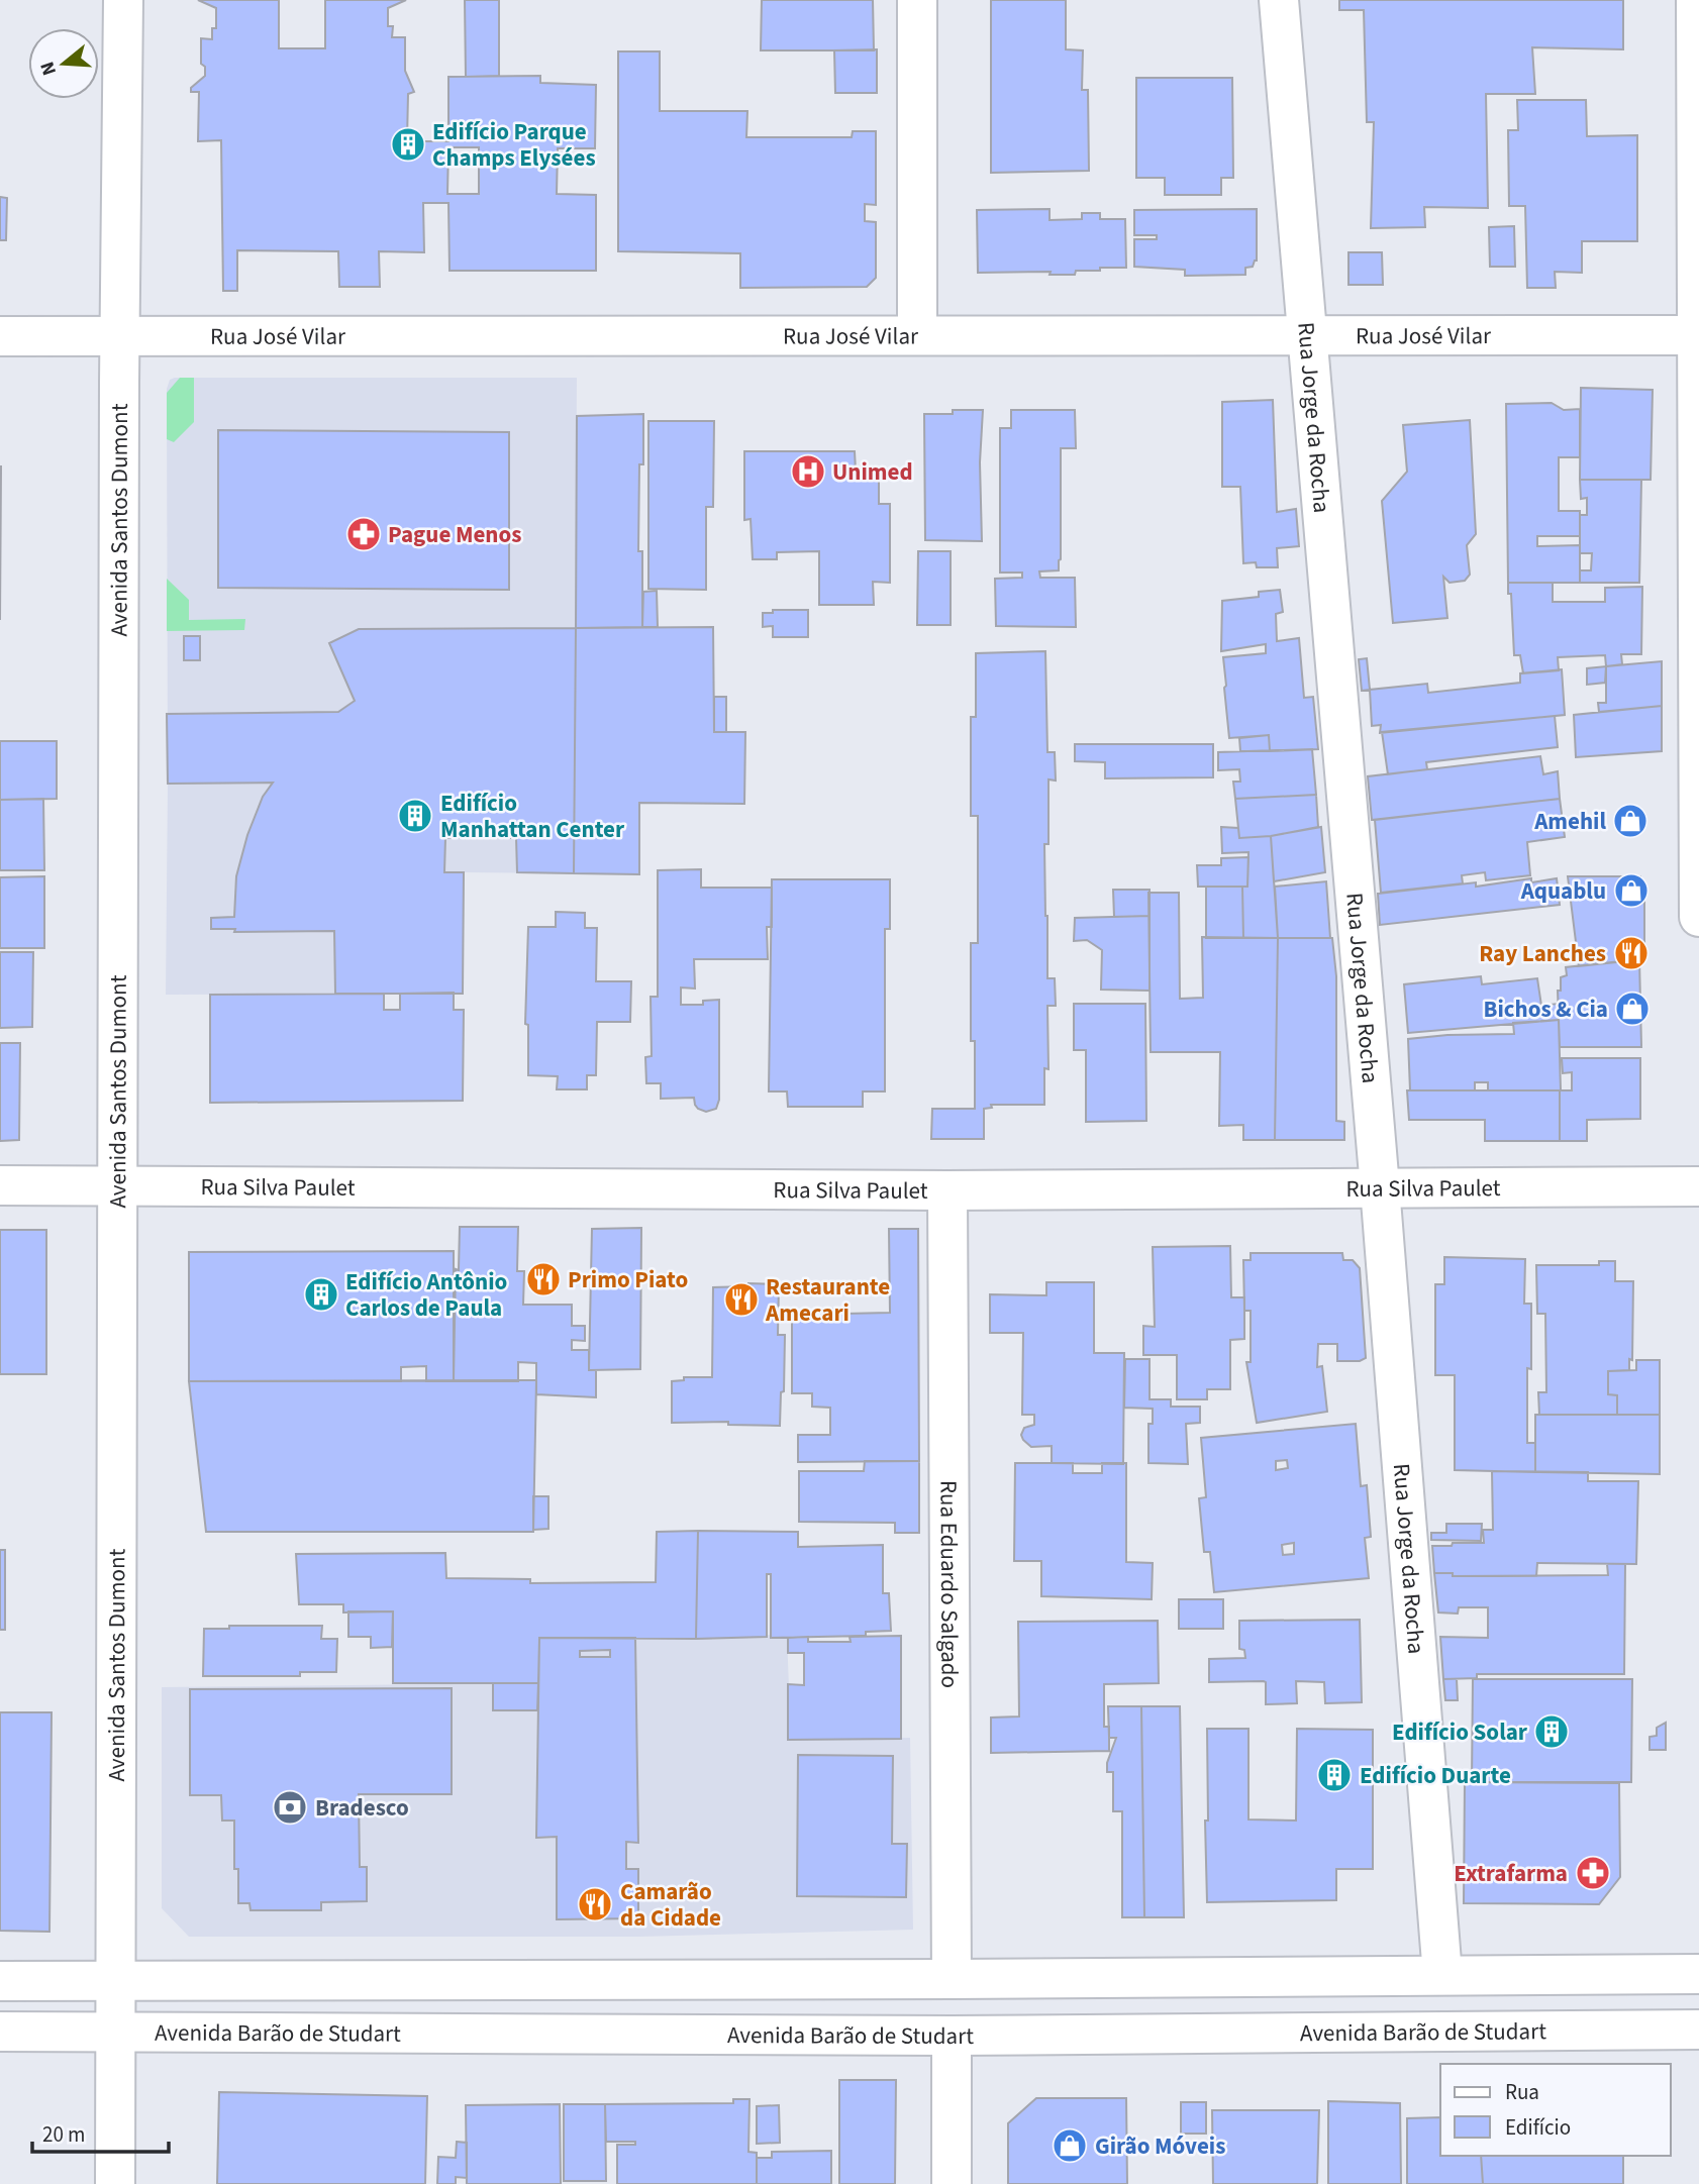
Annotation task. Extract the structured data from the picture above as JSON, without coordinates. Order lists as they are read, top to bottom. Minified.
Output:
{"streets":{"street":["Rua José Vilar","Rua Jorge da Rocha","Avenida Santos Dumont","Rua Silva Paulet","Rua Eduardo Salgado","Avenida Barão de Studart"]},"crossings":[["Rua José Vilar","Rua Jorge da Rocha"],["Rua José Vilar","Avenida Santos Dumont"],["Rua Jorge da Rocha","Rua Silva Paulet"],["Avenida Santos Dumont","Rua Silva Paulet"],["Avenida Santos Dumont","Avenida Barão de Studart"],["Rua Silva Paulet","Rua Eduardo Salgado"]],"places":{"building":["Edifício Parque Champs Elysées","Edifício Manhattan Center","Edifício Antônio Carlos de Paula","Edifício Solar","Edifício Duarte"],"hospital":["Unimed"],"pharmacy":["Pague Menos","Extrafarma"],"shop":["Amehil","Aquablu","Bichos & Cia","Girão Móveis"],"restaurant":["Ray Lanches","Primo Piato","Restaurante Amecari","Camarão da Cidade"],"bank":["Bradesco"]},"legend":["Rua","Edifício"],"scale_bar":"20 m","north":"left"}
